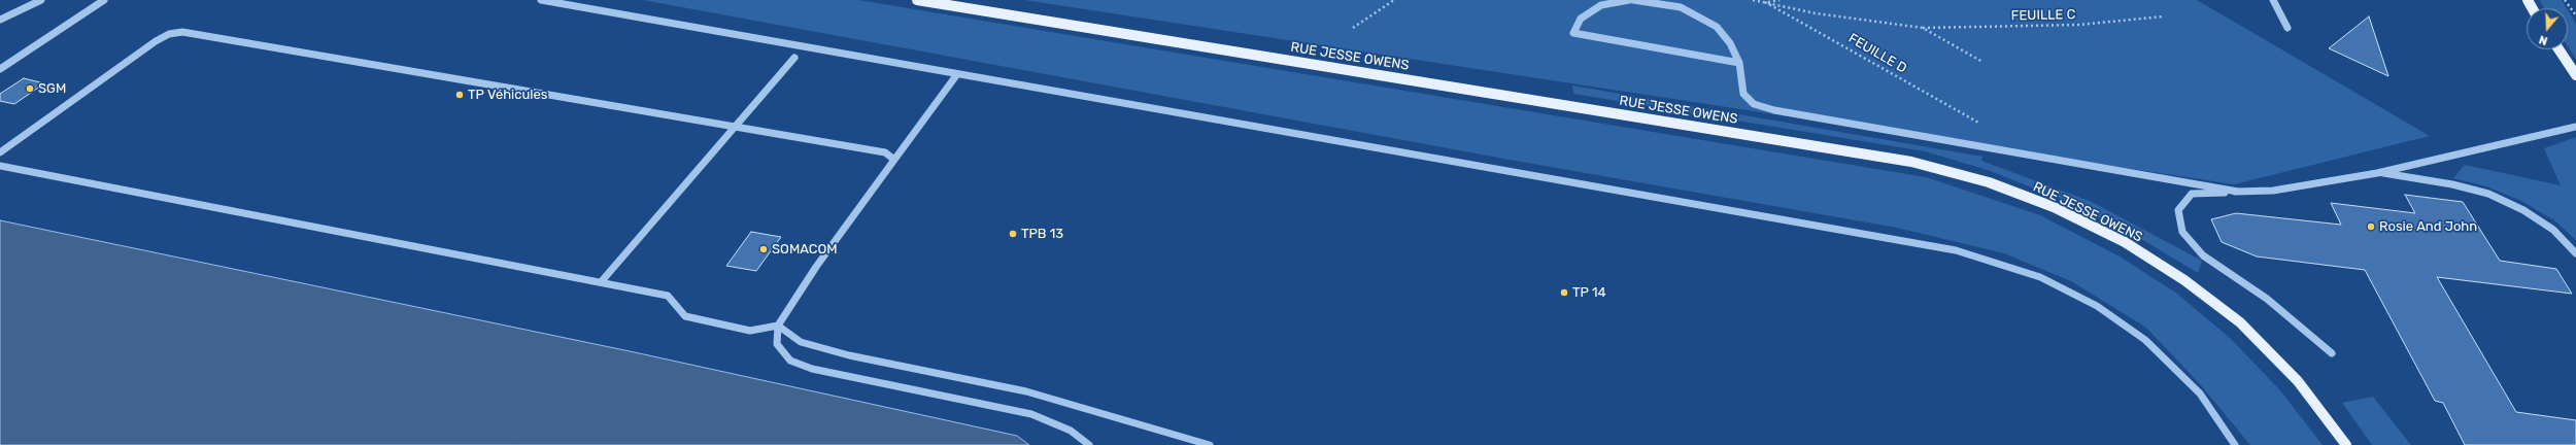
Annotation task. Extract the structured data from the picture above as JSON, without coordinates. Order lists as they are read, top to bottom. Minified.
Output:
{"streets":{"main road":["RUE JESSE OWENS"],"path":["FEUILLE C","FEUILLE D"]},"places":["SGM","TP Véhicules","Rosie And John","TPB 13","SOMACOM","TP 14"],"north":"bottom"}
